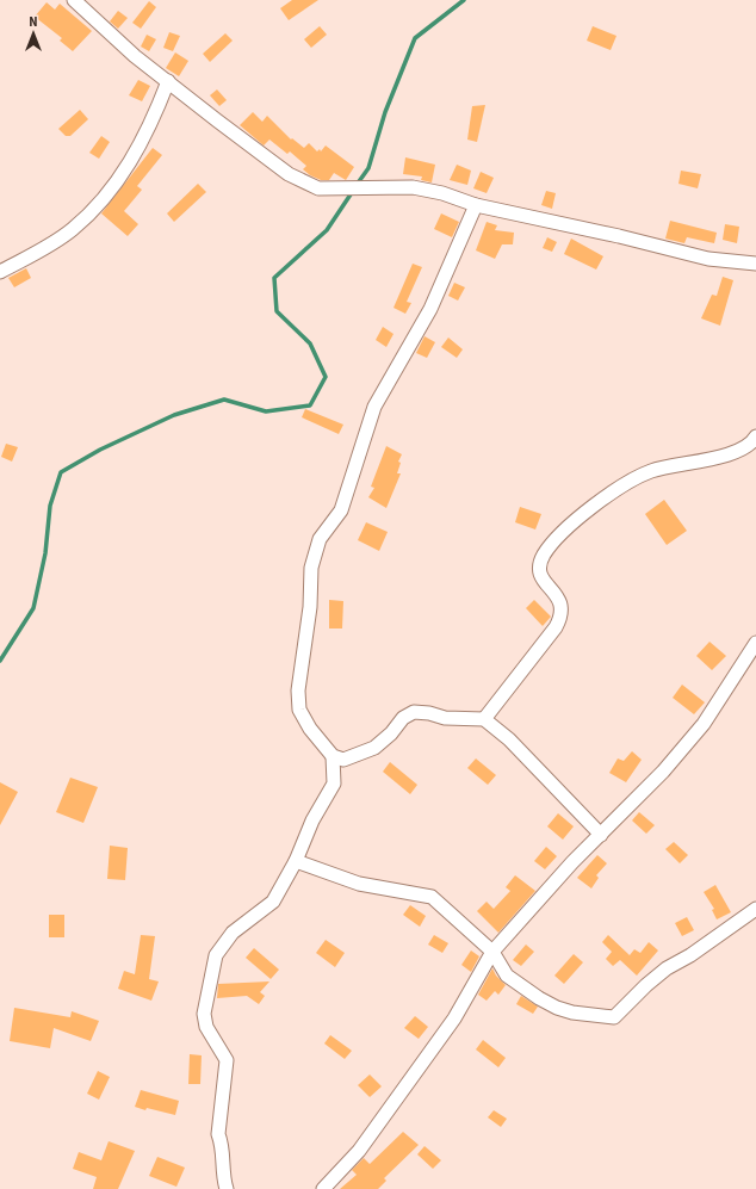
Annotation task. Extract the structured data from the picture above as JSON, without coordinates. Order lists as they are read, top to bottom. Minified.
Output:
{"north":"top"}
